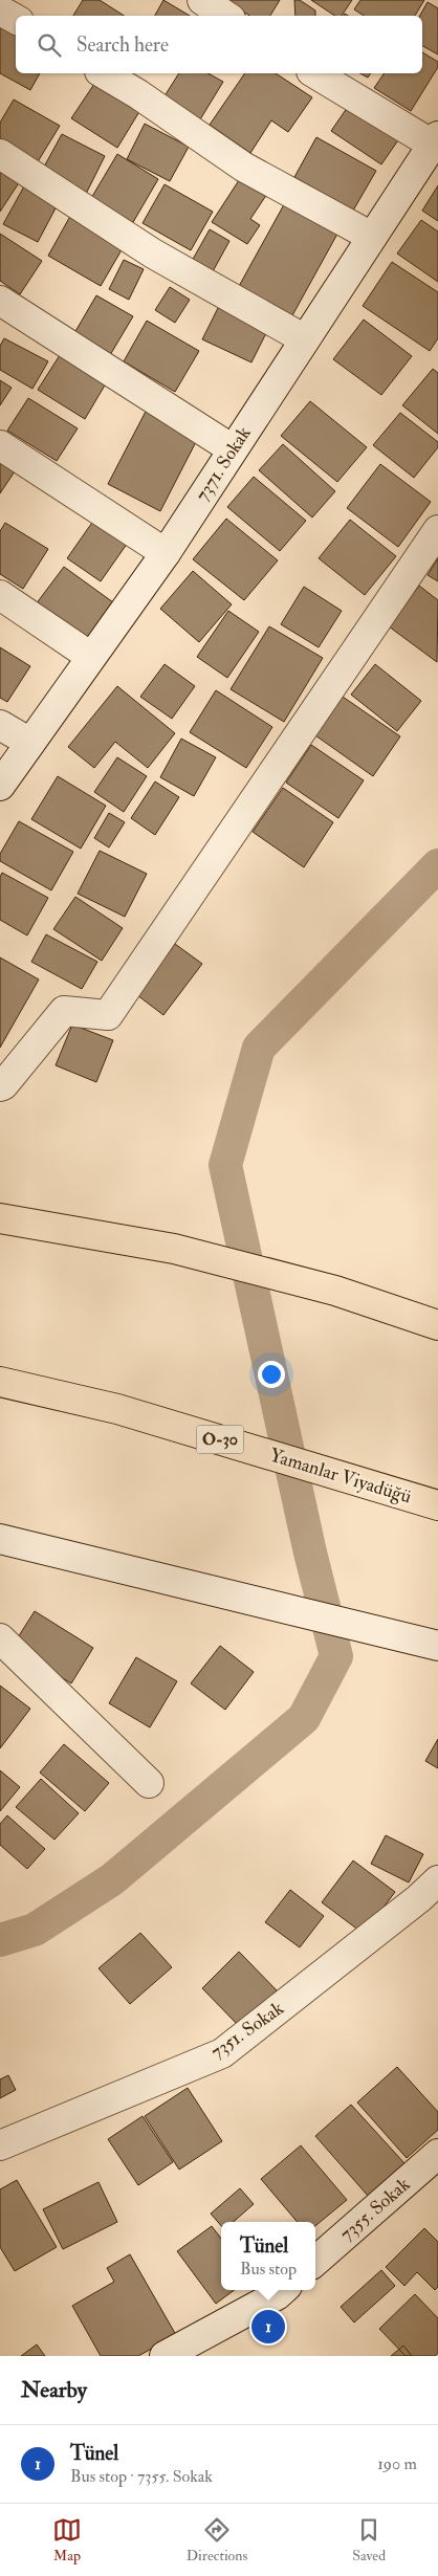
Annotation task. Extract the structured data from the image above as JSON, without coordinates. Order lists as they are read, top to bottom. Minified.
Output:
{"streets":{"highway":["O-30","Yamanlar Viyadüğü"],"street":["7371. Sokak","7351. Sokak","7355. Sokak"]},"page":{"search":"Search here","popup":["Tünel","Bus stop"],"pins":"1","heading":"Nearby","list":[{"mark":"1","name":"Tünel","note":"Bus stop · 7355. Sokak","value":"190 m"}],"nav":["Map","Directions","Saved"]}}
